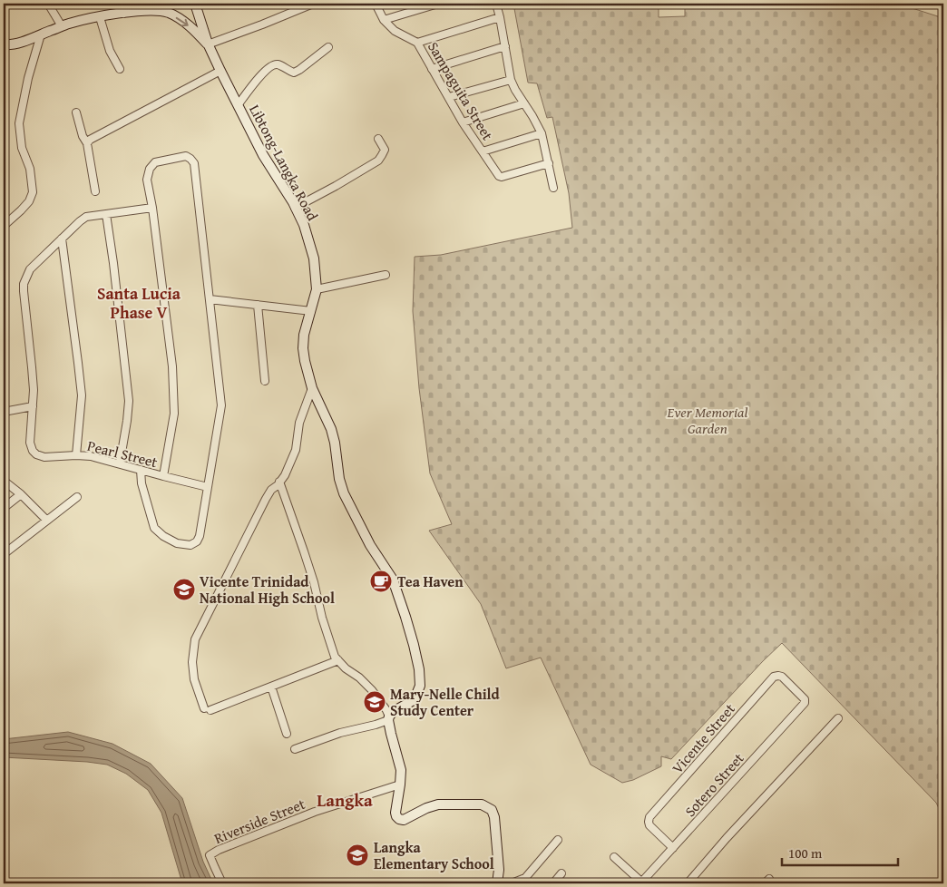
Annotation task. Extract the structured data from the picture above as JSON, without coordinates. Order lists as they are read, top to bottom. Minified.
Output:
{"streets":{"main road":["Libtong-Langka Road"],"street":["Sampaguita Street","Pearl Street","Vicente Street","Sotero Street","Riverside Street"]},"crossings":[["Vicente Street","Sotero Street"]],"districts":["Santa Lucia Phase V","Langka"],"parks":["Ever Memorial Garden"],"places":{"cafe":["Tea Haven"],"school or university":["Vicente Trinidad National High School","Mary-Nelle Child Study Center","Langka Elementary School"]},"scale_bar":"100 m"}
